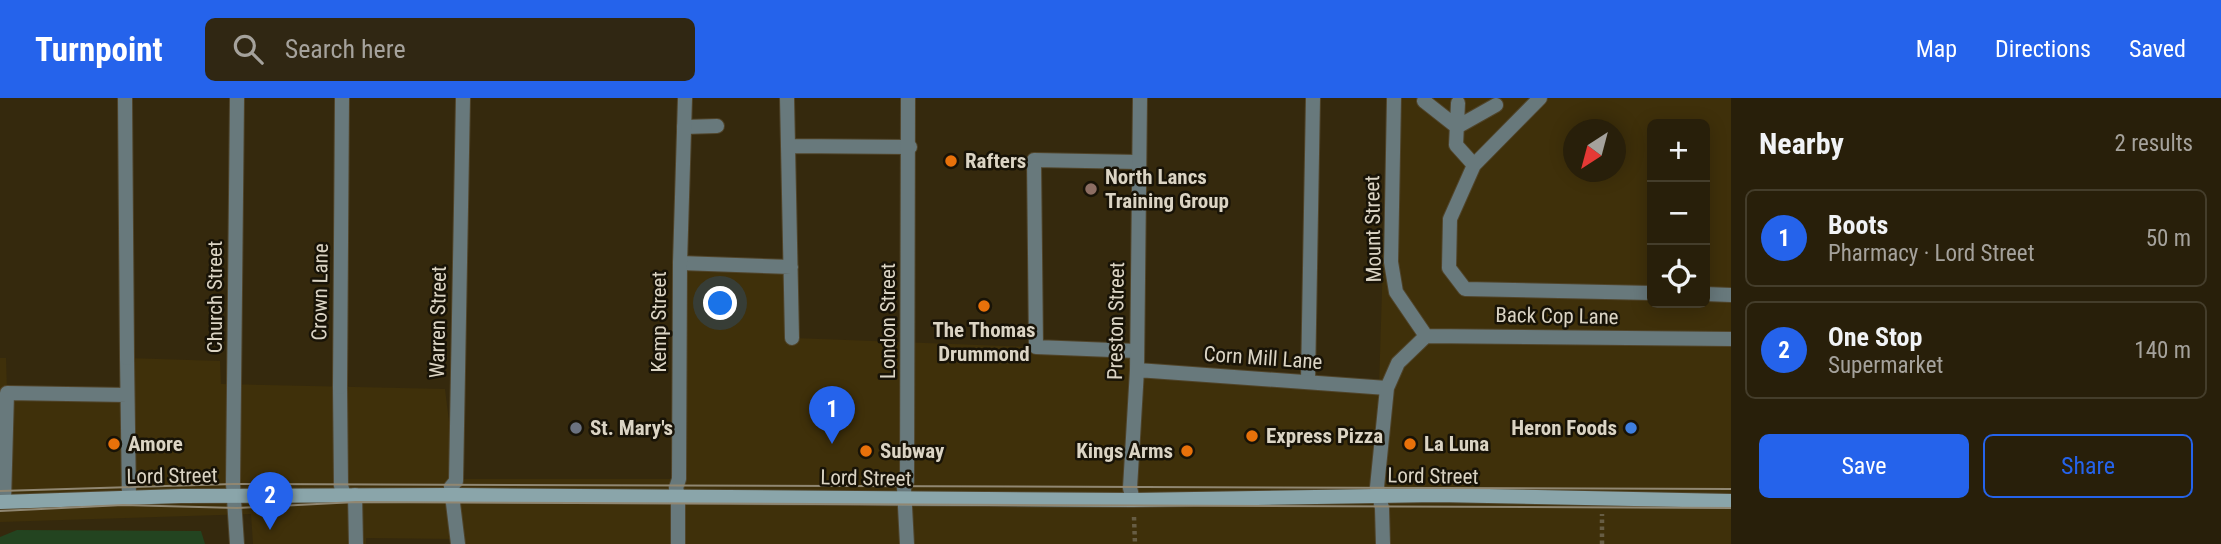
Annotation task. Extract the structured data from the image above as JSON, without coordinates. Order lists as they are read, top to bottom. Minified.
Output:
{"streets":{"street":["Mount Street","Crown Lane","Church Street","Back Cop Lane","London Street","Preston Street","Warren Street","Kemp Street","Corn Mill Lane","Lord Street"]},"crossings":[["Mount Street","Back Cop Lane"],["Crown Lane","Lord Street"],["Church Street","Lord Street"],["London Street","Lord Street"],["Preston Street","Corn Mill Lane"],["Preston Street","Lord Street"],["Warren Street","Lord Street"],["Kemp Street","Lord Street"]],"places":["Rafters","North Lancs Training Group","The Thomas Drummond","St. Mary's","Heron Foods","Express Pizza","Amore","La Luna","Subway","Kings Arms"],"north":"bottom left","page":{"header":"Turnpoint","search":"Search here","nav":["Map","Directions","Saved"],"heading":["Nearby","2 results"],"map_buttons":["+","−"],"list":[{"mark":"1","name":"Boots","note":"Pharmacy · Lord Street","value":"50 m"},{"mark":"2","name":"One Stop","note":"Supermarket","value":"140 m"}],"pins":["1","2"],"buttons":["Save","Share"]}}
